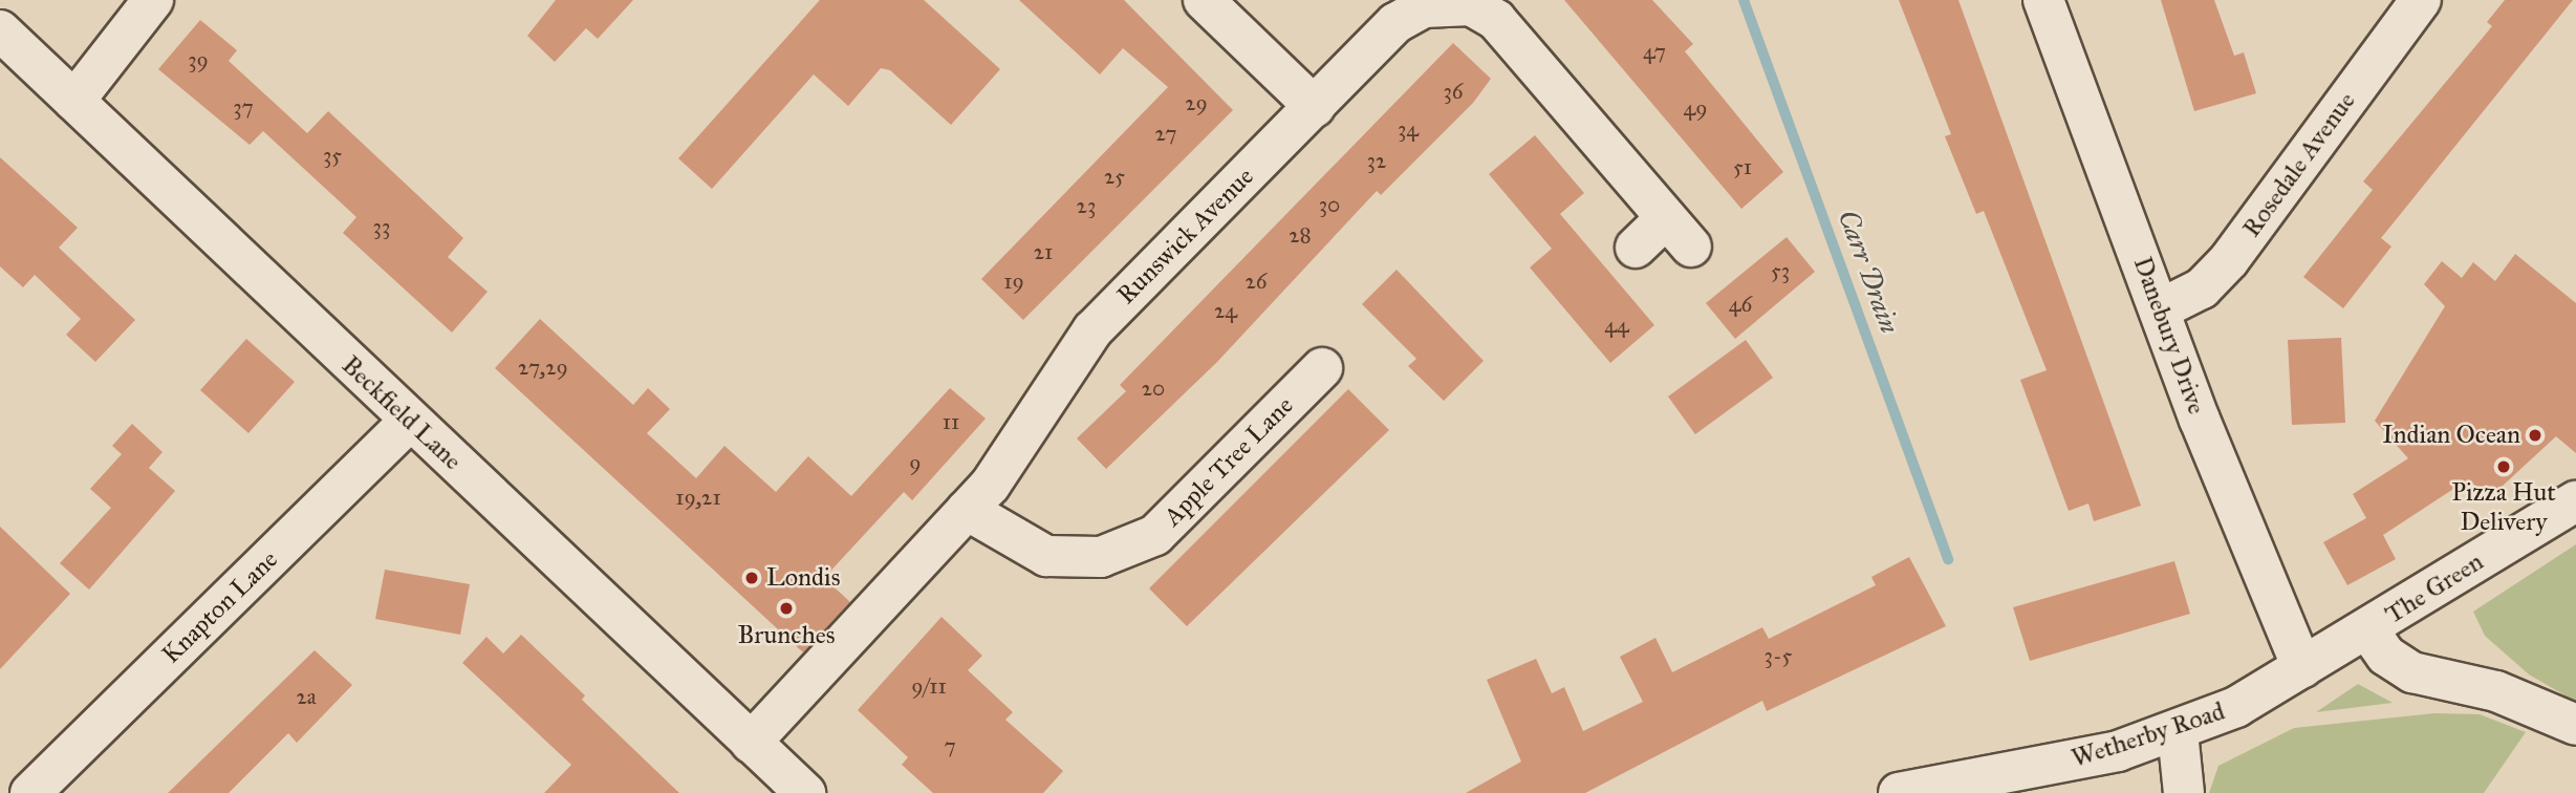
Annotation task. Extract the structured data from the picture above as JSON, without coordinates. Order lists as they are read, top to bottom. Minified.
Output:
{"streets":{"street":["Rosedale Avenue","Runswick Avenue","Danebury Drive","Beckfield Lane","Apple Tree Lane","The Green","Knapton Lane","Wetherby Road"]},"crossings":[["Rosedale Avenue","Danebury Drive"],["Runswick Avenue","Beckfield Lane"],["Runswick Avenue","Apple Tree Lane"],["Danebury Drive","The Green"],["Danebury Drive","Wetherby Road"],["Beckfield Lane","Knapton Lane"],["The Green","Wetherby Road"]],"water":["Carr Drain"],"places":["Indian Ocean","Pizza Hut Delivery","Londis","Brunches"],"house_numbers":["47","39","36","29","37","49","34","27","35","32","51","25","30","23","33","28","21","53","19","26","46","24","44","27,29","20","11","9","19,21","3-5","9/11","2a","7"]}
